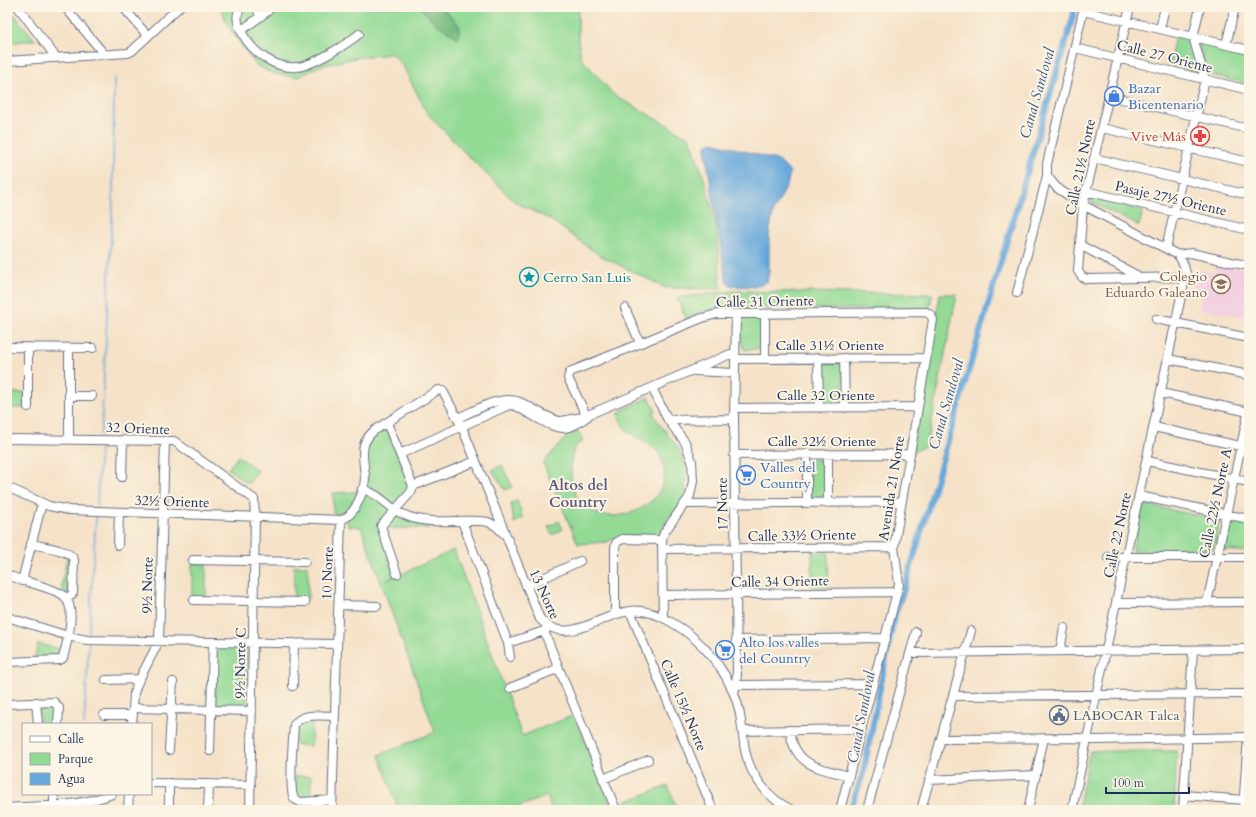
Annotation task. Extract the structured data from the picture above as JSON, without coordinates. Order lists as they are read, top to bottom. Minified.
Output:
{"streets":{"street":["Calle 27 Oriente","Calle 21½ Norte","Pasaje 27½ Oriente","Calle 31 Oriente","Calle 31½ Oriente","Calle 32 Oriente","32 Oriente","Calle 32½ Oriente","Avenida 21 Norte","32½ Oriente","Calle 22½ Norte A","17 Norte","Calle 33½ Oriente","Calle 22 Norte","10 Norte","Calle 34 Oriente","9½ Norte","13 Norte","9½ Norte C","Calle 15½ Norte"]},"crossings":[["Calle 27 Oriente","Calle 21½ Norte"],["Calle 21½ Norte","Pasaje 27½ Oriente"],["Calle 21½ Norte","Calle 22 Norte"],["Calle 31 Oriente","Avenida 21 Norte"],["Calle 31 Oriente","17 Norte"],["Calle 31½ Oriente","Avenida 21 Norte"],["Calle 31½ Oriente","17 Norte"],["Calle 32 Oriente","Avenida 21 Norte"],["Calle 32 Oriente","17 Norte"],["32 Oriente","32½ Oriente"],["32 Oriente","9½ Norte"],["32 Oriente","9½ Norte C"],["Calle 32½ Oriente","Avenida 21 Norte"],["Calle 32½ Oriente","17 Norte"],["Avenida 21 Norte","Calle 33½ Oriente"],["Avenida 21 Norte","Calle 34 Oriente"],["32½ Oriente","10 Norte"],["32½ Oriente","9½ Norte"],["32½ Oriente","9½ Norte C"],["17 Norte","Calle 33½ Oriente"],["17 Norte","Calle 34 Oriente"]],"districts":["Altos del Country"],"water":["Canal Sandoval"],"places":{"shop":["Bazar Bicentenario"],"pharmacy":["Vive Más"],"place":["Cerro San Luis"],"school or university":["Colegio Eduardo Galeano"],"supermarket":["Valles del Country","Alto los valles del Country"],"public building":["LABOCAR Talca"]},"legend":["Calle","Parque","Agua"],"scale_bar":"100 m"}
